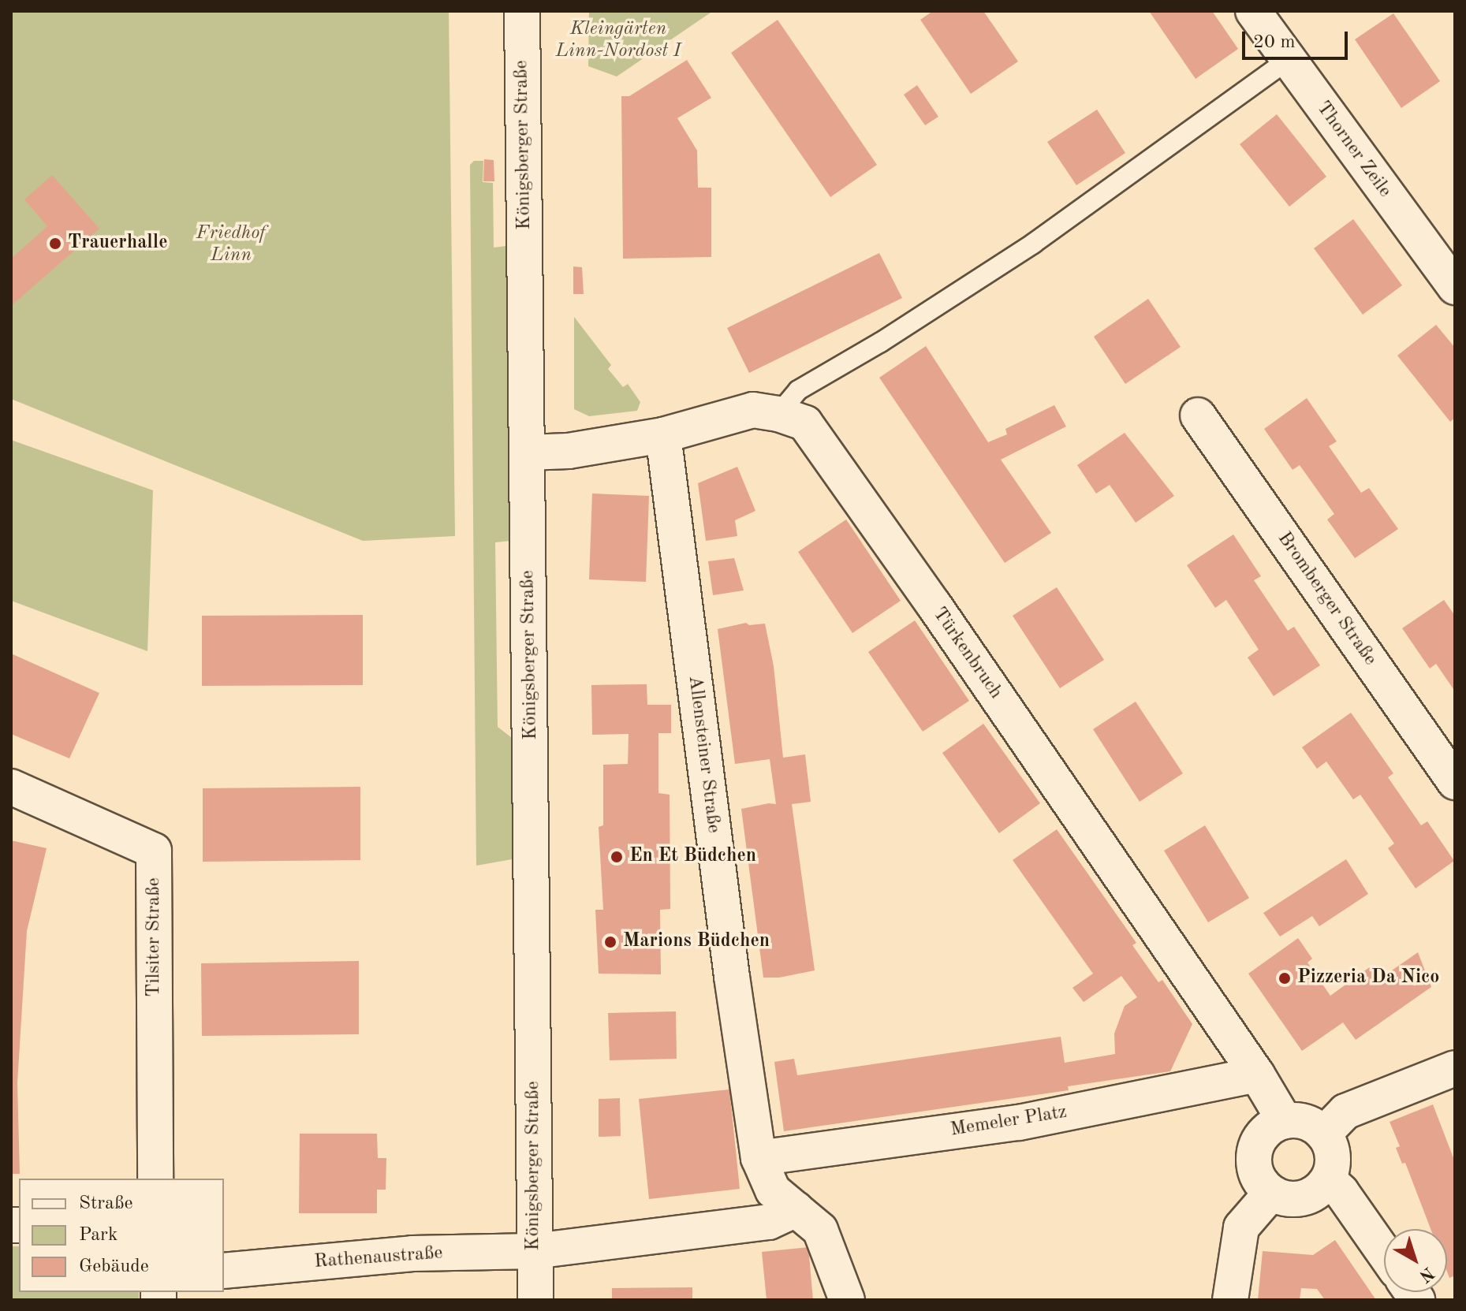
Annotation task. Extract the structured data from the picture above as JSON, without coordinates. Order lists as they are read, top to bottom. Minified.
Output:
{"streets":{"street":["Königsberger Straße","Thorner Zeile","Bromberger Straße","Türkenbruch","Allensteiner Straße","Tilsiter Straße","Memeler Platz","Rathenaustraße"]},"crossings":[["Königsberger Straße","Türkenbruch"],["Königsberger Straße","Rathenaustraße"],["Türkenbruch","Allensteiner Straße"],["Türkenbruch","Memeler Platz"],["Allensteiner Straße","Memeler Platz"]],"parks":["Kleingärten Linn-Nordost I","Friedhof Linn"],"places":["Trauerhalle","En Et Büdchen","Marions Büdchen","Pizzeria Da Nico"],"legend":["Straße","Park","Gebäude"],"scale_bar":"20 m","north":"bottom right"}
